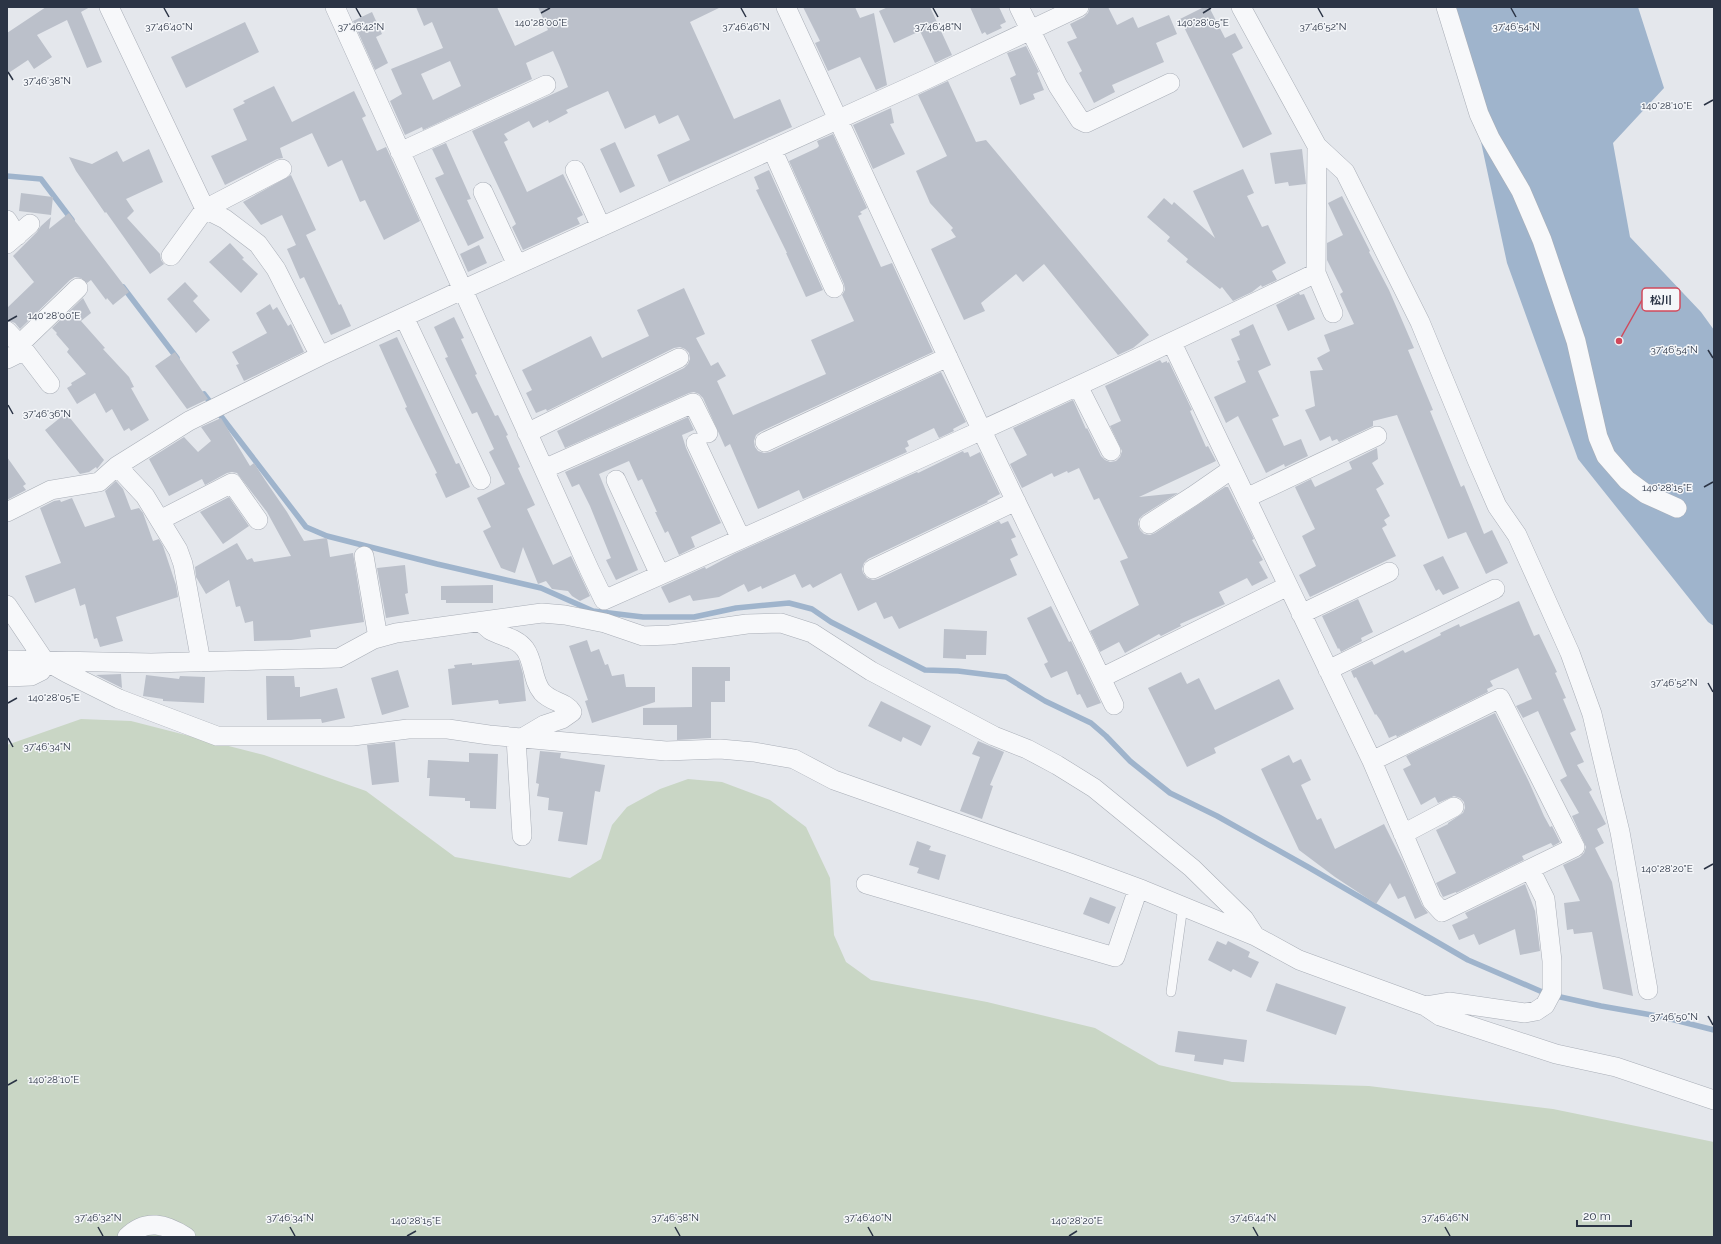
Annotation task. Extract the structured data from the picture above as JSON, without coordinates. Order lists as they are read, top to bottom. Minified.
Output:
{"places":["松川"],"scale_bar":"20 m","coordinates":["140°28'00\"E","140°28'05\"E","37°46'40\"N","37°46'42\"N","37°46'46\"N","37°46'48\"N","37°46'52\"N","37°46'54\"N","37°46'38\"N","140°28'10\"E","37°46'36\"N","140°28'15\"E","37°46'34\"N","140°28'20\"E","37°46'50\"N","37°46'32\"N","37°46'44\"N"]}
